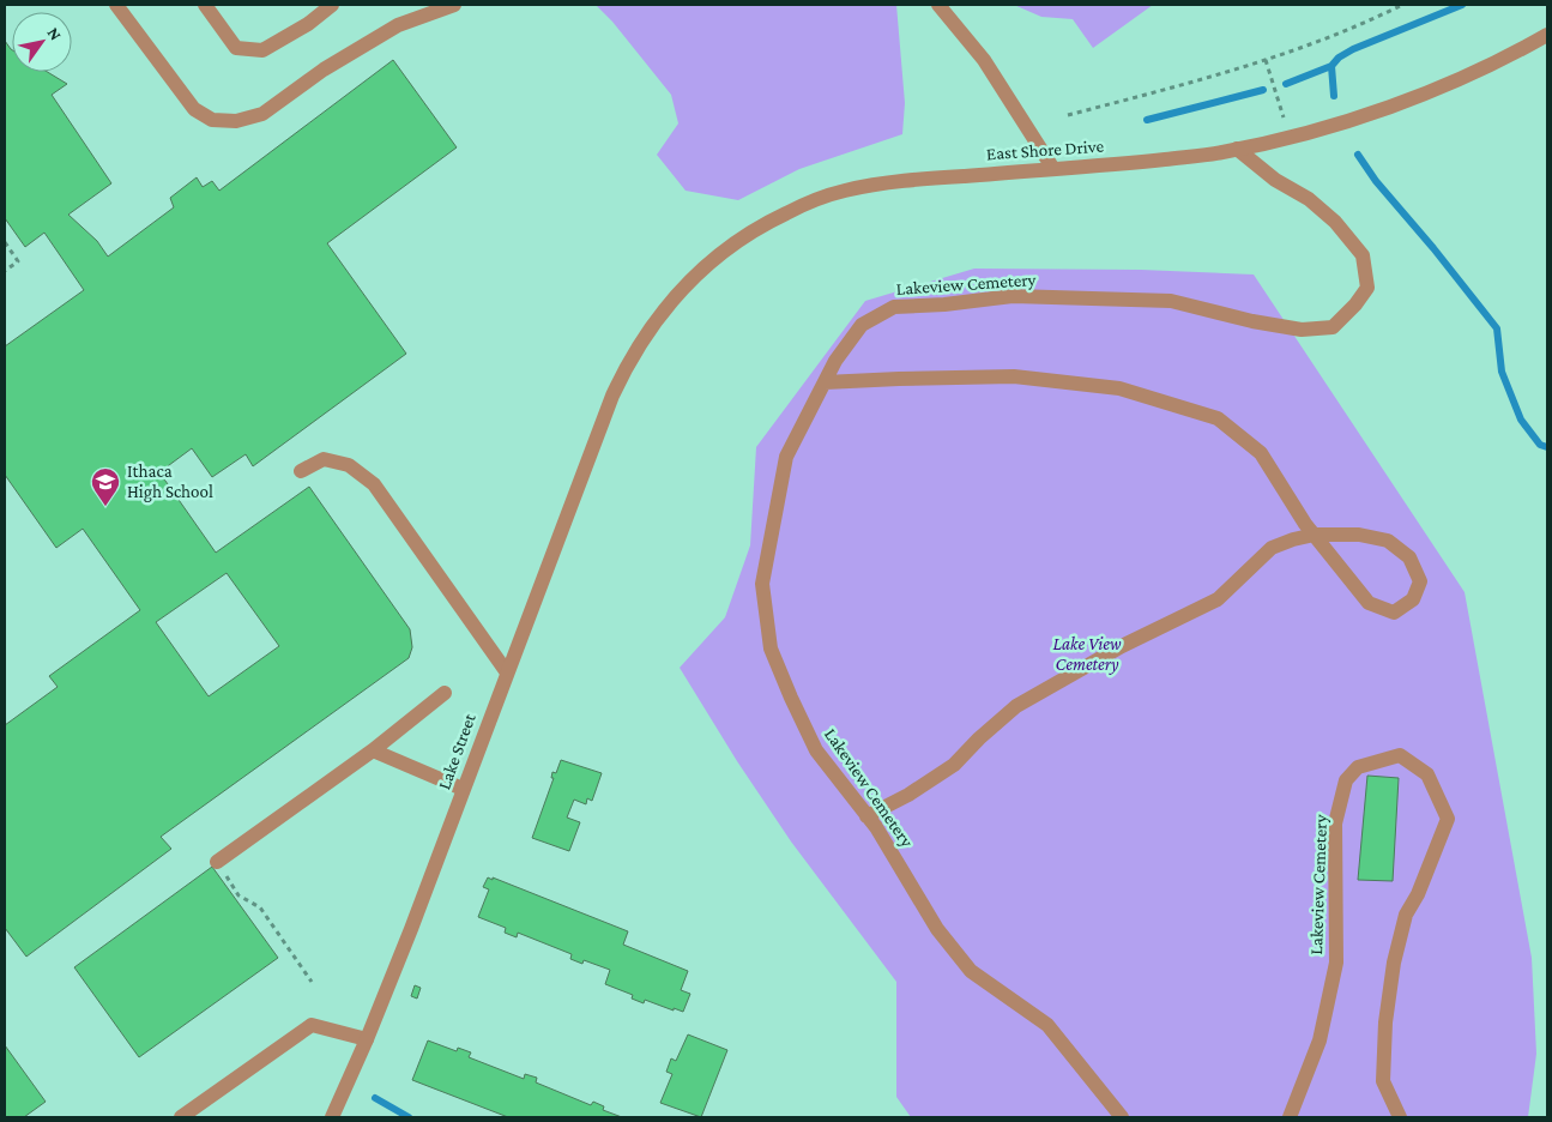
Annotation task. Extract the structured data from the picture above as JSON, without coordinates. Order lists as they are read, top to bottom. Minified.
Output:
{"streets":{"street":["East Shore Drive","Lakeview Cemetery","Lake Street"]},"crossings":[["East Shore Drive","Lakeview Cemetery"],["East Shore Drive","Lake Street"]],"parks":["Lake View Cemetery"],"places":{"school or university":["Ithaca High School"]},"north":"top right"}
